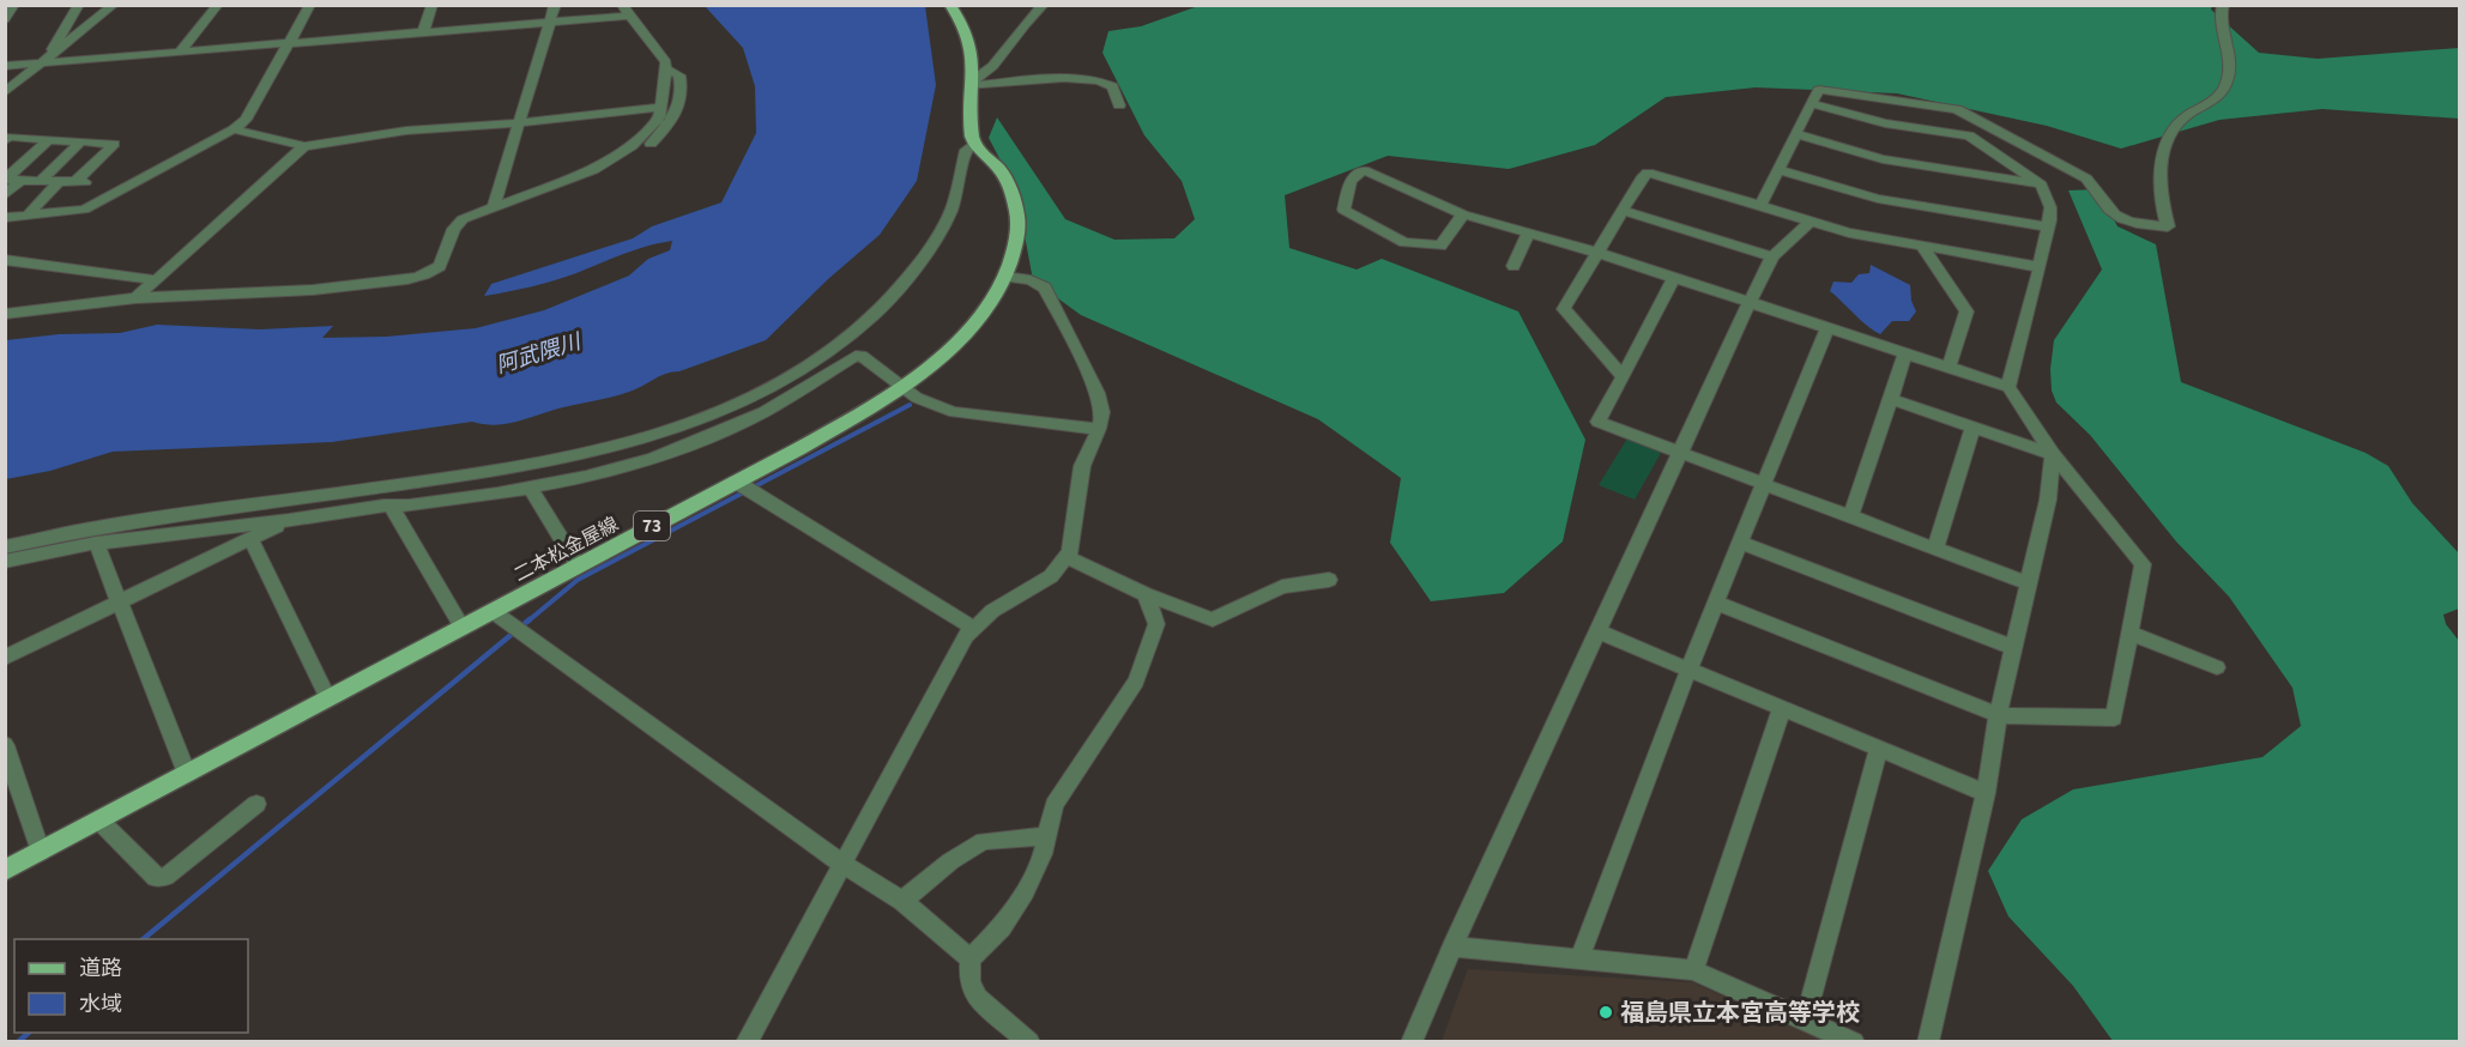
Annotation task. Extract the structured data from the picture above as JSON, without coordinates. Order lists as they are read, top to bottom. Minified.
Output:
{"streets":{"main road":["73","二本松金屋線"]},"water":["阿武隈川"],"places":["福島県立本宮高等学校"],"legend":["道路","水域"]}
